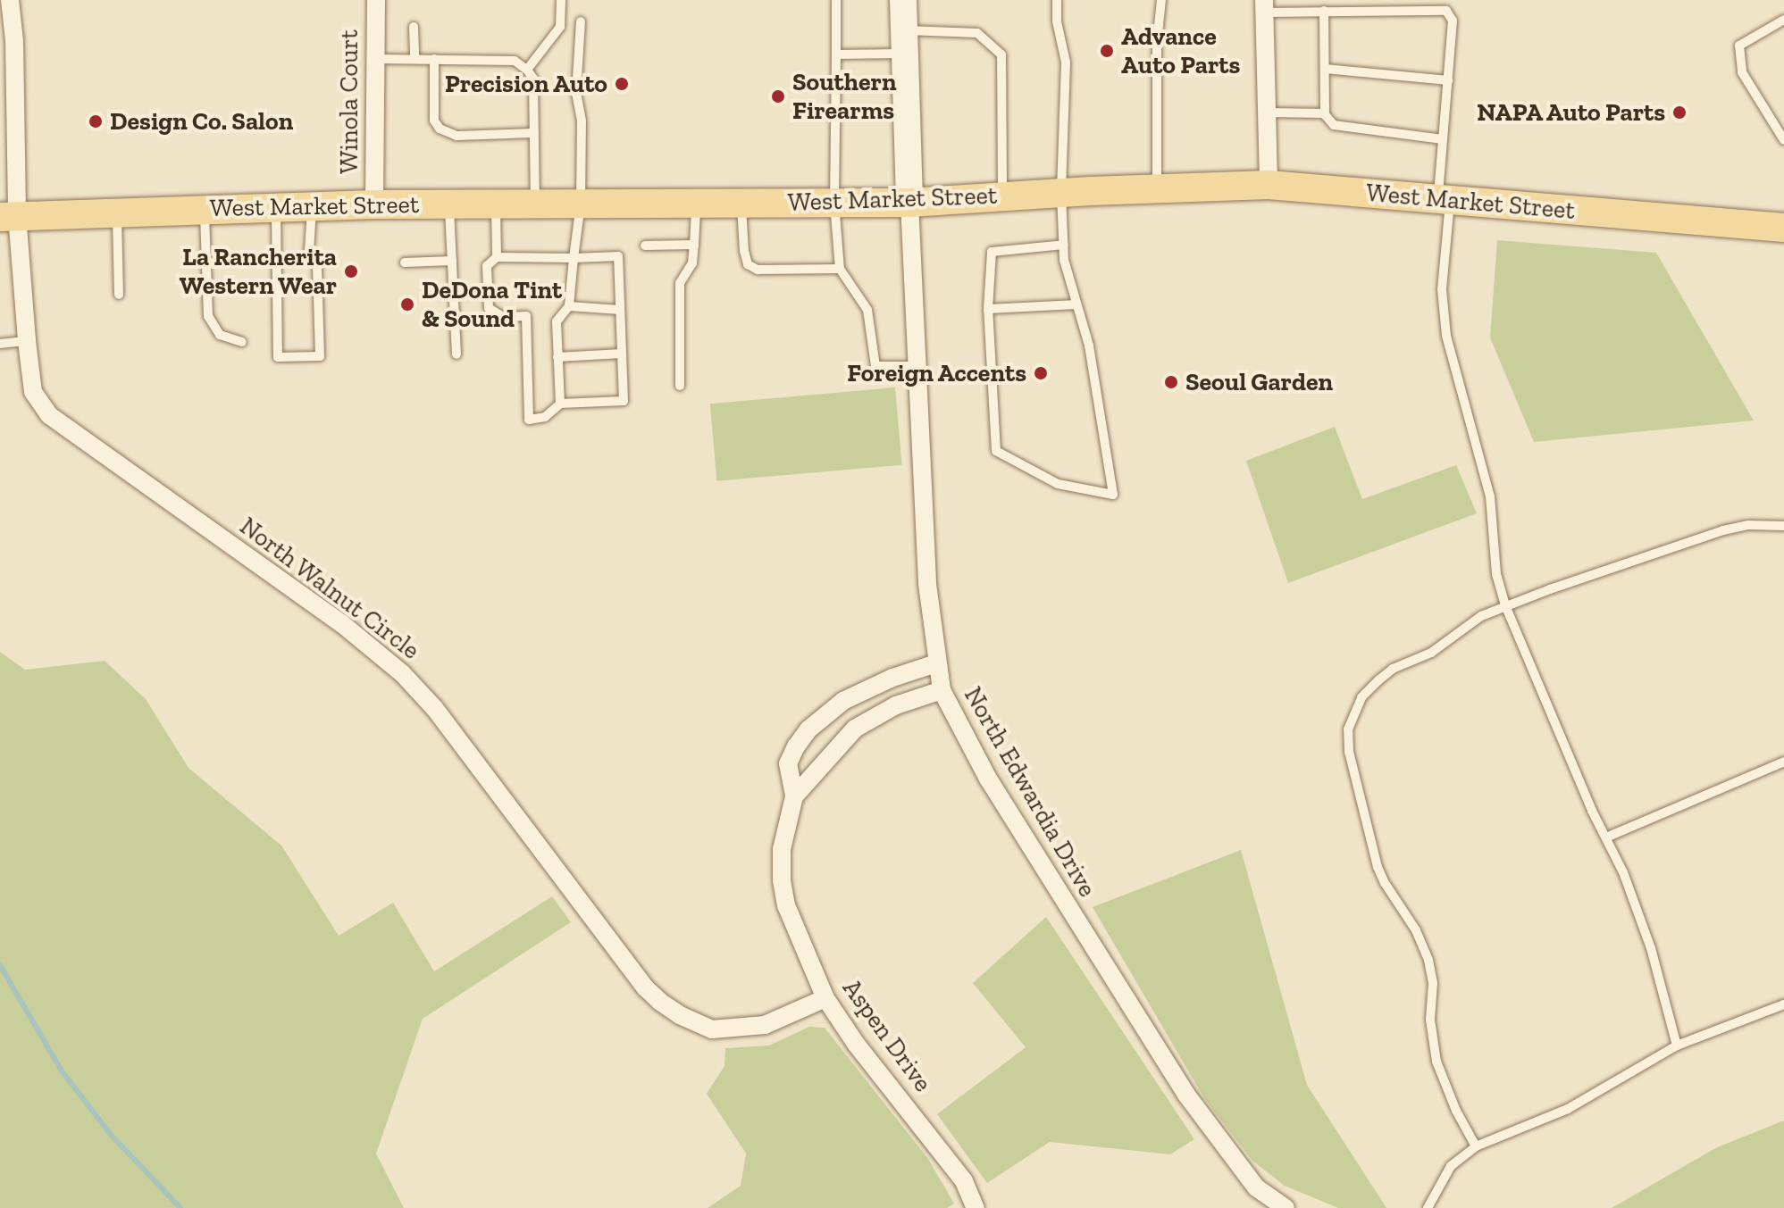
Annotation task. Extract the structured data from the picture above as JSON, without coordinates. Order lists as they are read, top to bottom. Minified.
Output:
{"streets":{"main road":["West Market Street"],"street":["Winola Court","North Walnut Circle","North Edwardia Drive","Aspen Drive"]},"crossings":[["Winola Court","West Market Street"],["West Market Street","North Walnut Circle"],["West Market Street","North Edwardia Drive"],["North Walnut Circle","Aspen Drive"],["North Edwardia Drive","Aspen Drive"]],"places":["Advance Auto Parts","Precision Auto","Southern Firearms","NAPA Auto Parts","Design Co. Salon","La Rancherita Western Wear","DeDona Tint & Sound","Foreign Accents","Seoul Garden"]}
